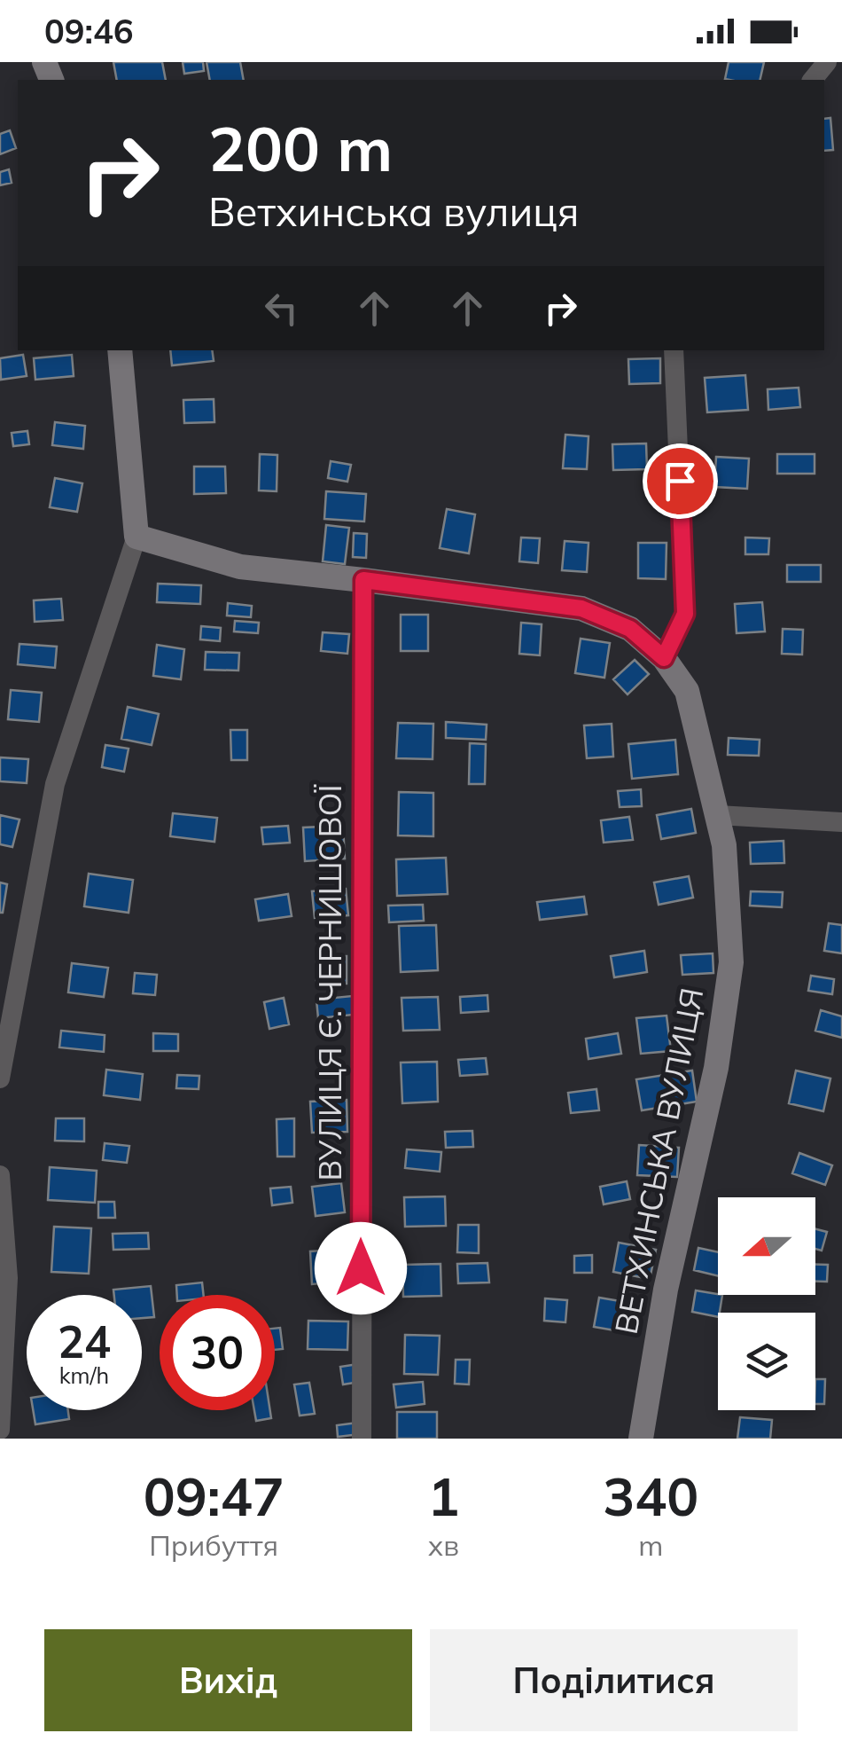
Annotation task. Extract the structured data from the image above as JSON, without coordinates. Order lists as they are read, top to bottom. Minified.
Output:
{"streets":{"main road":["ВЕТХИНСЬКА ВУЛИЦЯ"],"street":["ВУЛИЦЯ Є. ЧЕРНИШОВОЇ"]},"crossings":[["ВУЛИЦЯ Є. ЧЕРНИШОВОЇ","ВЕТХИНСЬКА ВУЛИЦЯ"]],"north":"left","page":{"status":"09:46","turn":["200 m","Ветхинська вулиця"],"speed":"24 km/h","limit":"30","eta":["09:47","Прибуття","1","хв","340","m"],"buttons":["Вихід","Поділитися"]}}
